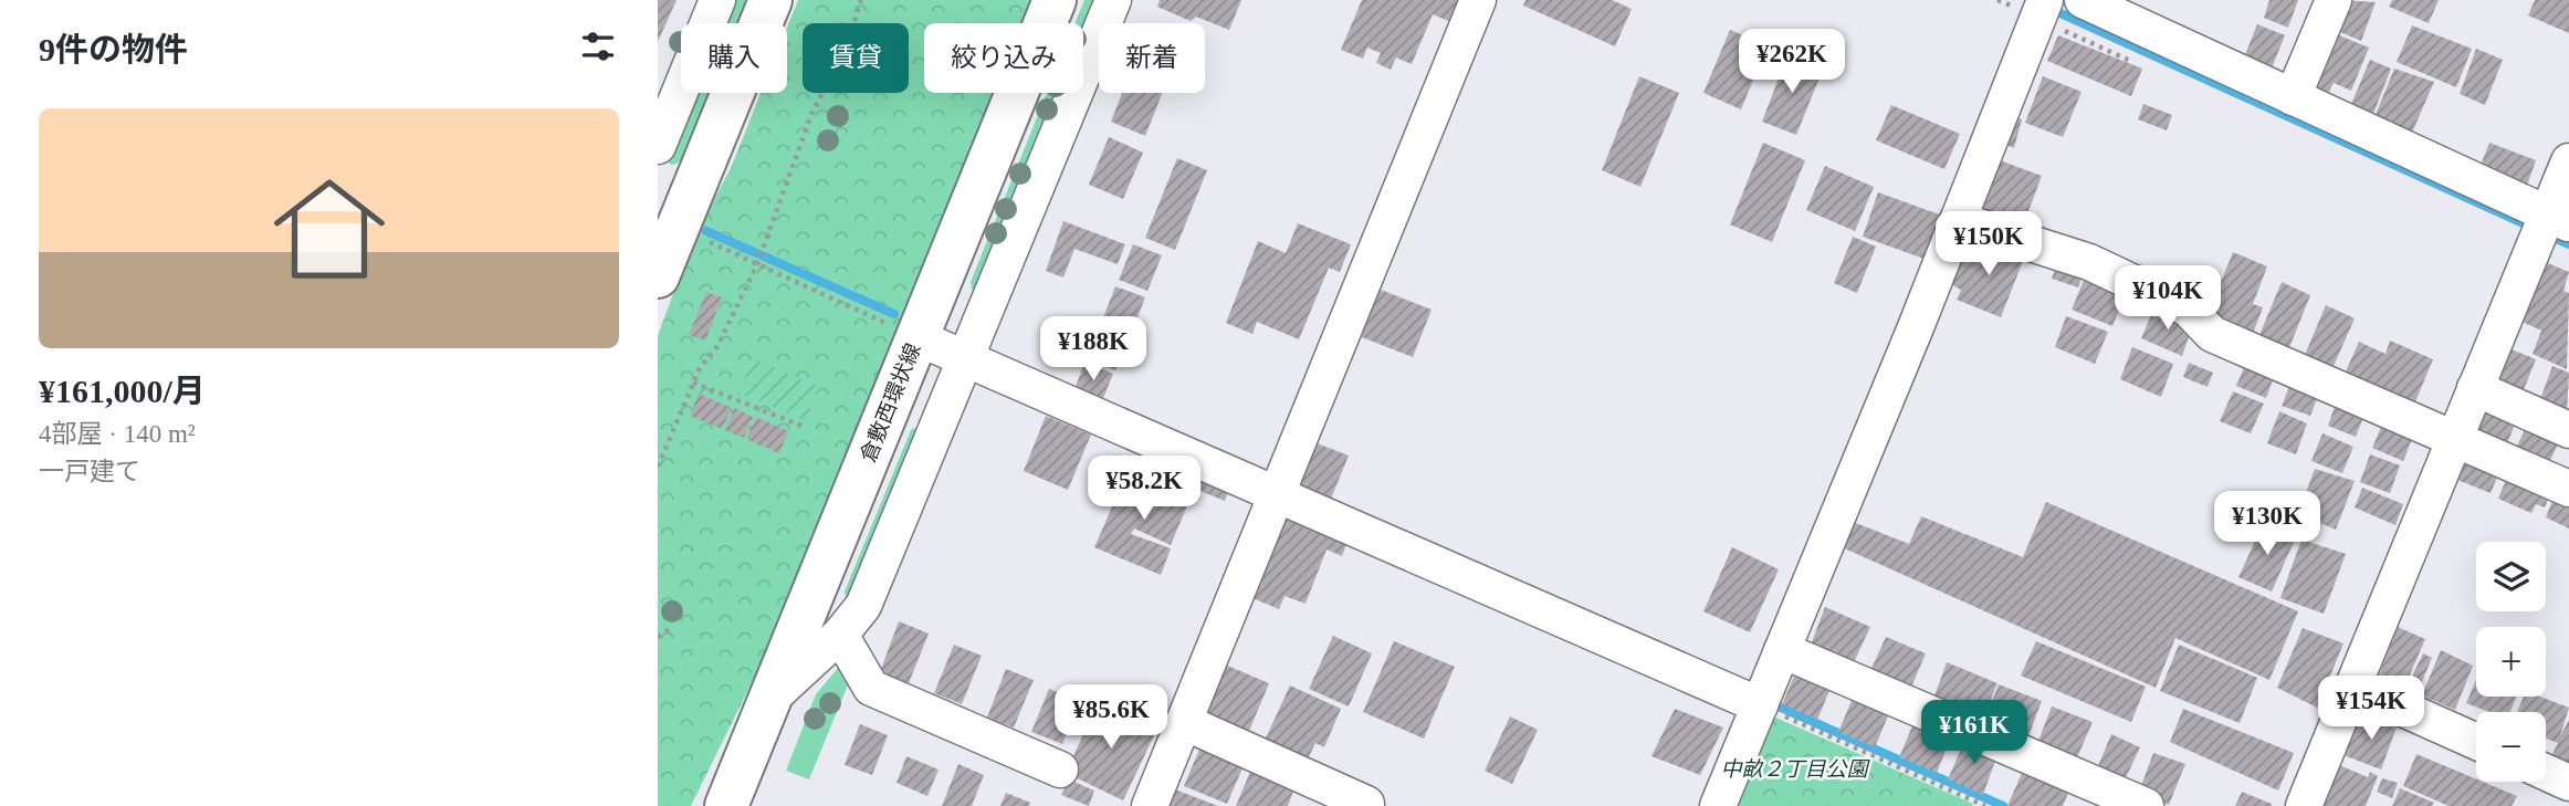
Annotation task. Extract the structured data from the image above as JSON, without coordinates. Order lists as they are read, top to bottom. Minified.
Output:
{"streets":{"main road":["倉敷西環状線"]},"parks":["中畝２丁目公園"],"page":{"heading":"9件の物件","chip":["購入","賃貸","絞り込み","新着"],"price":["¥262K","¥150K","¥104K","¥188K","¥58.2K","¥130K","¥154K","¥85.6K","¥161K"],"list":[{"name":"¥161,000/月","note":"4部屋 · 140 m² · 一戸建て"}],"map_buttons":["+","−"]}}
